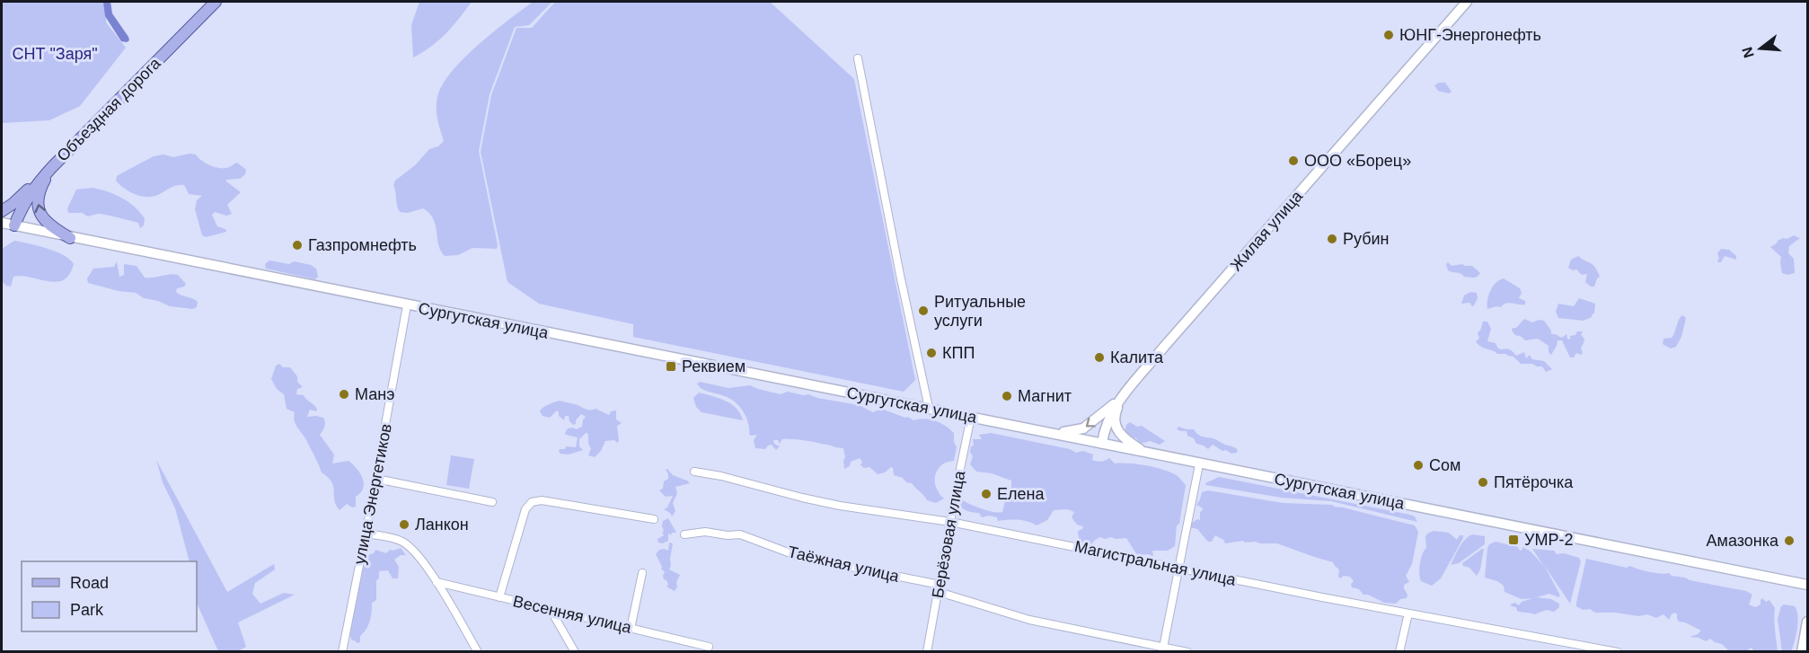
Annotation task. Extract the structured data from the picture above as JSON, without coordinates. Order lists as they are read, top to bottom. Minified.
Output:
{"streets":{"main road":["Объездная дорога","Жилая улица","Сургутская улица"],"street":["улица Энергетиков","Берёзовая улица","Магистральная улица","Таёжная улица","Весенняя улица"]},"crossings":[["Объездная дорога","Сургутская улица"],["Жилая улица","Сургутская улица"],["Сургутская улица","улица Энергетиков"],["Сургутская улица","Берёзовая улица"],["Берёзовая улица","Магистральная улица"],["Берёзовая улица","Таёжная улица"]],"parks":["СНТ \"Заря\""],"places":{"other":["ЮНГ-Энергонефть","ООО «Борец»","Рубин","Газпромнефть","Ритуальные услуги","КПП","Калита","Манэ","Магнит","Сом","Пятёрочка","Елена","Ланкон","Амазонка"],"transit":["Реквием","УМР-2"]},"legend":["Road","Park"],"north":"left"}
